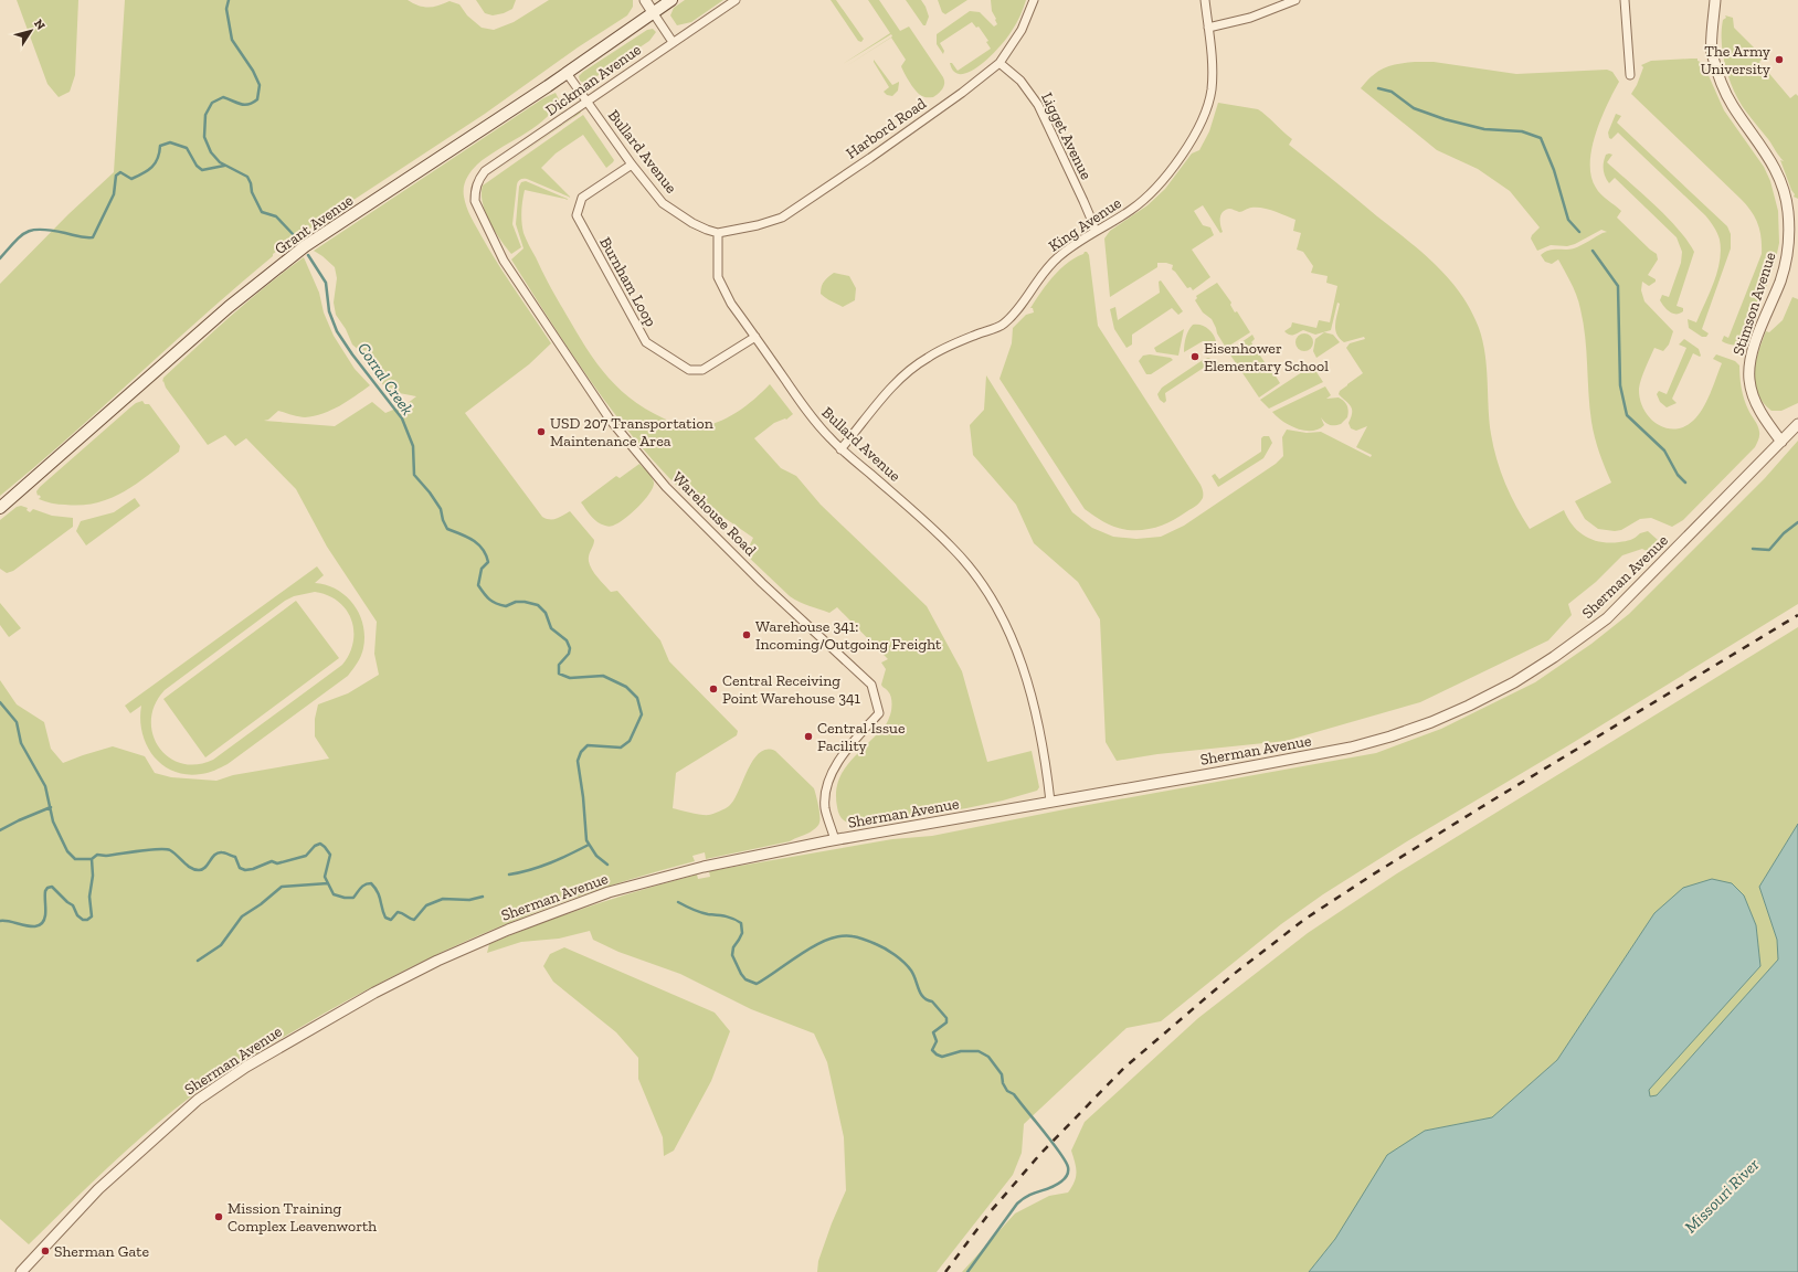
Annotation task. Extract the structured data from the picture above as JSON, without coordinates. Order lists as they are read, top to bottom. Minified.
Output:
{"streets":{"main road":["Grant Avenue"],"street":["Dickman Avenue","Harbord Road","Ligget Avenue","Bullard Avenue","King Avenue","Burnham Loop","Stimson Avenue","Warehouse Road","Sherman Avenue"]},"crossings":[["Dickman Avenue","Bullard Avenue"],["Dickman Avenue","Warehouse Road"],["Harbord Road","Ligget Avenue"],["Harbord Road","Bullard Avenue"],["Ligget Avenue","King Avenue"],["Bullard Avenue","Grant Avenue"],["Bullard Avenue","King Avenue"],["Bullard Avenue","Burnham Loop"],["Bullard Avenue","Sherman Avenue"],["Stimson Avenue","Sherman Avenue"],["Warehouse Road","Sherman Avenue"]],"water":["Corral Creek","Missouri River"],"places":["The Army University","Eisenhower Elementary School","USD 207 Transportation Maintenance Area","Warehouse 341: Incoming/Outgoing Freight","Central Receiving Point Warehouse 341","Central Issue Facility","Mission Training Complex Leavenworth","Sherman Gate"],"north":"top right"}
